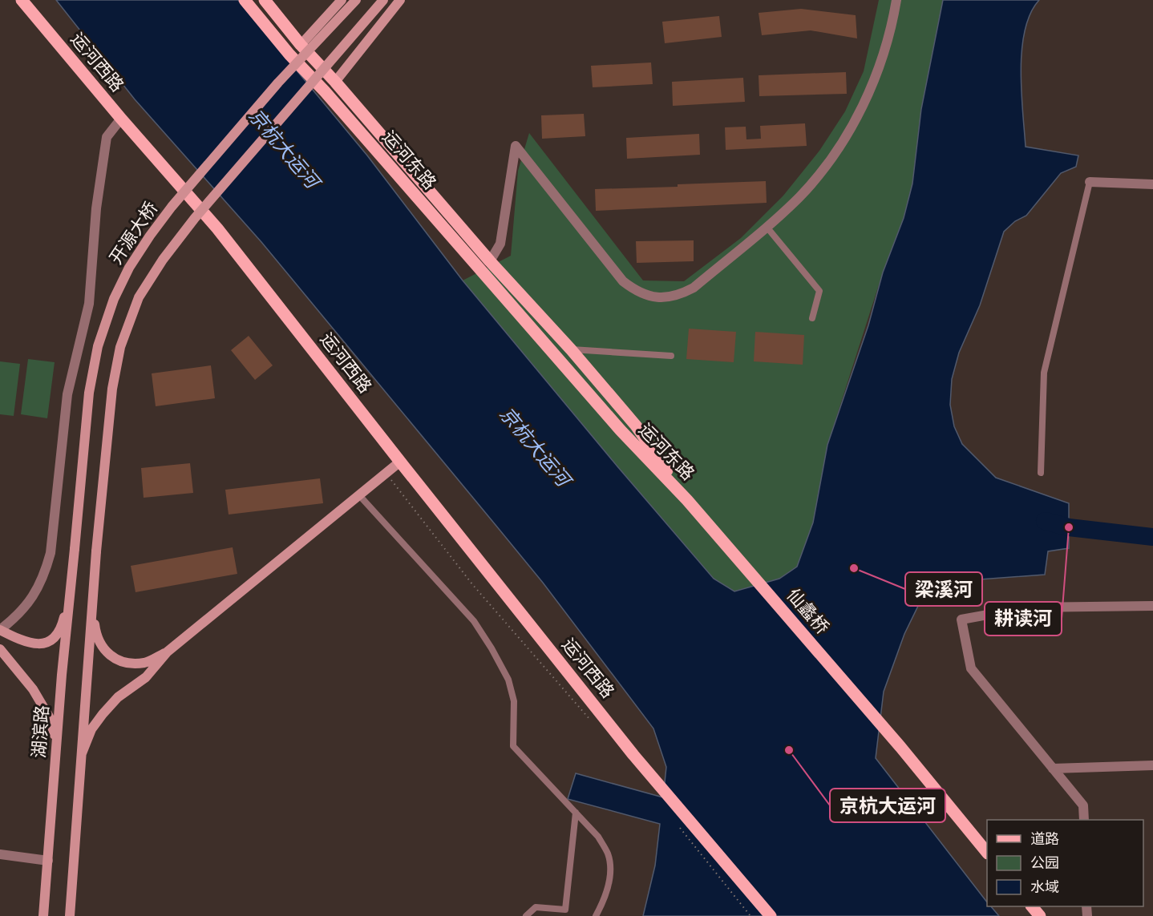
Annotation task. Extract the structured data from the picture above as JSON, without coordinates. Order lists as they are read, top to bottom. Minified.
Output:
{"streets":{"main road":["运河西路","运河东路","开源大桥","仙蠡桥","湖滨路"]},"crossings":[["运河东路","仙蠡桥"],["开源大桥","湖滨路"]],"water":["京杭大运河"],"places":["耕读河","梁溪河","京杭大运河"],"legend":["道路","公园","水域"]}
